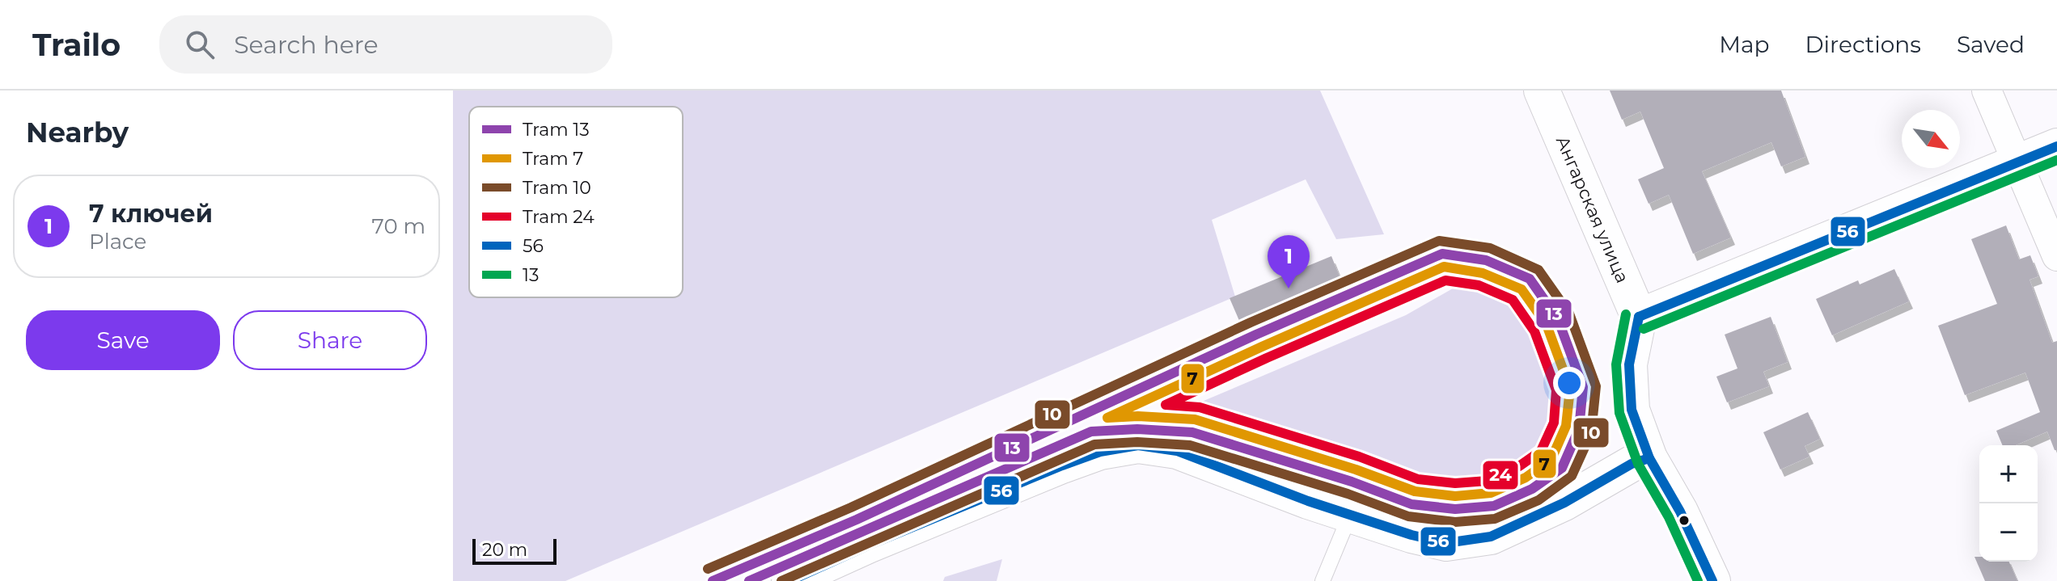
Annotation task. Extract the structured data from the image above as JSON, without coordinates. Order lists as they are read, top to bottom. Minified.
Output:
{"streets":{"street":["Ангарская улица"]},"lines":["transit line 56","transit line 13","tram line 10","tram line 13","tram line 7","tram line 24"],"legend":["Tram 13","Tram 7","Tram 10","Tram 24","56","13"],"scale_bar":"20 m","north":"bottom right","page":{"header":"Trailo","search":"Search here","nav":["Map","Directions","Saved"],"heading":"Nearby","list":[{"mark":"1","name":"7 ключей","note":"Place","value":"70 m"}],"pins":"1","buttons":["Save","Share"],"map_buttons":["+","−"],"scale":"20 m"}}
